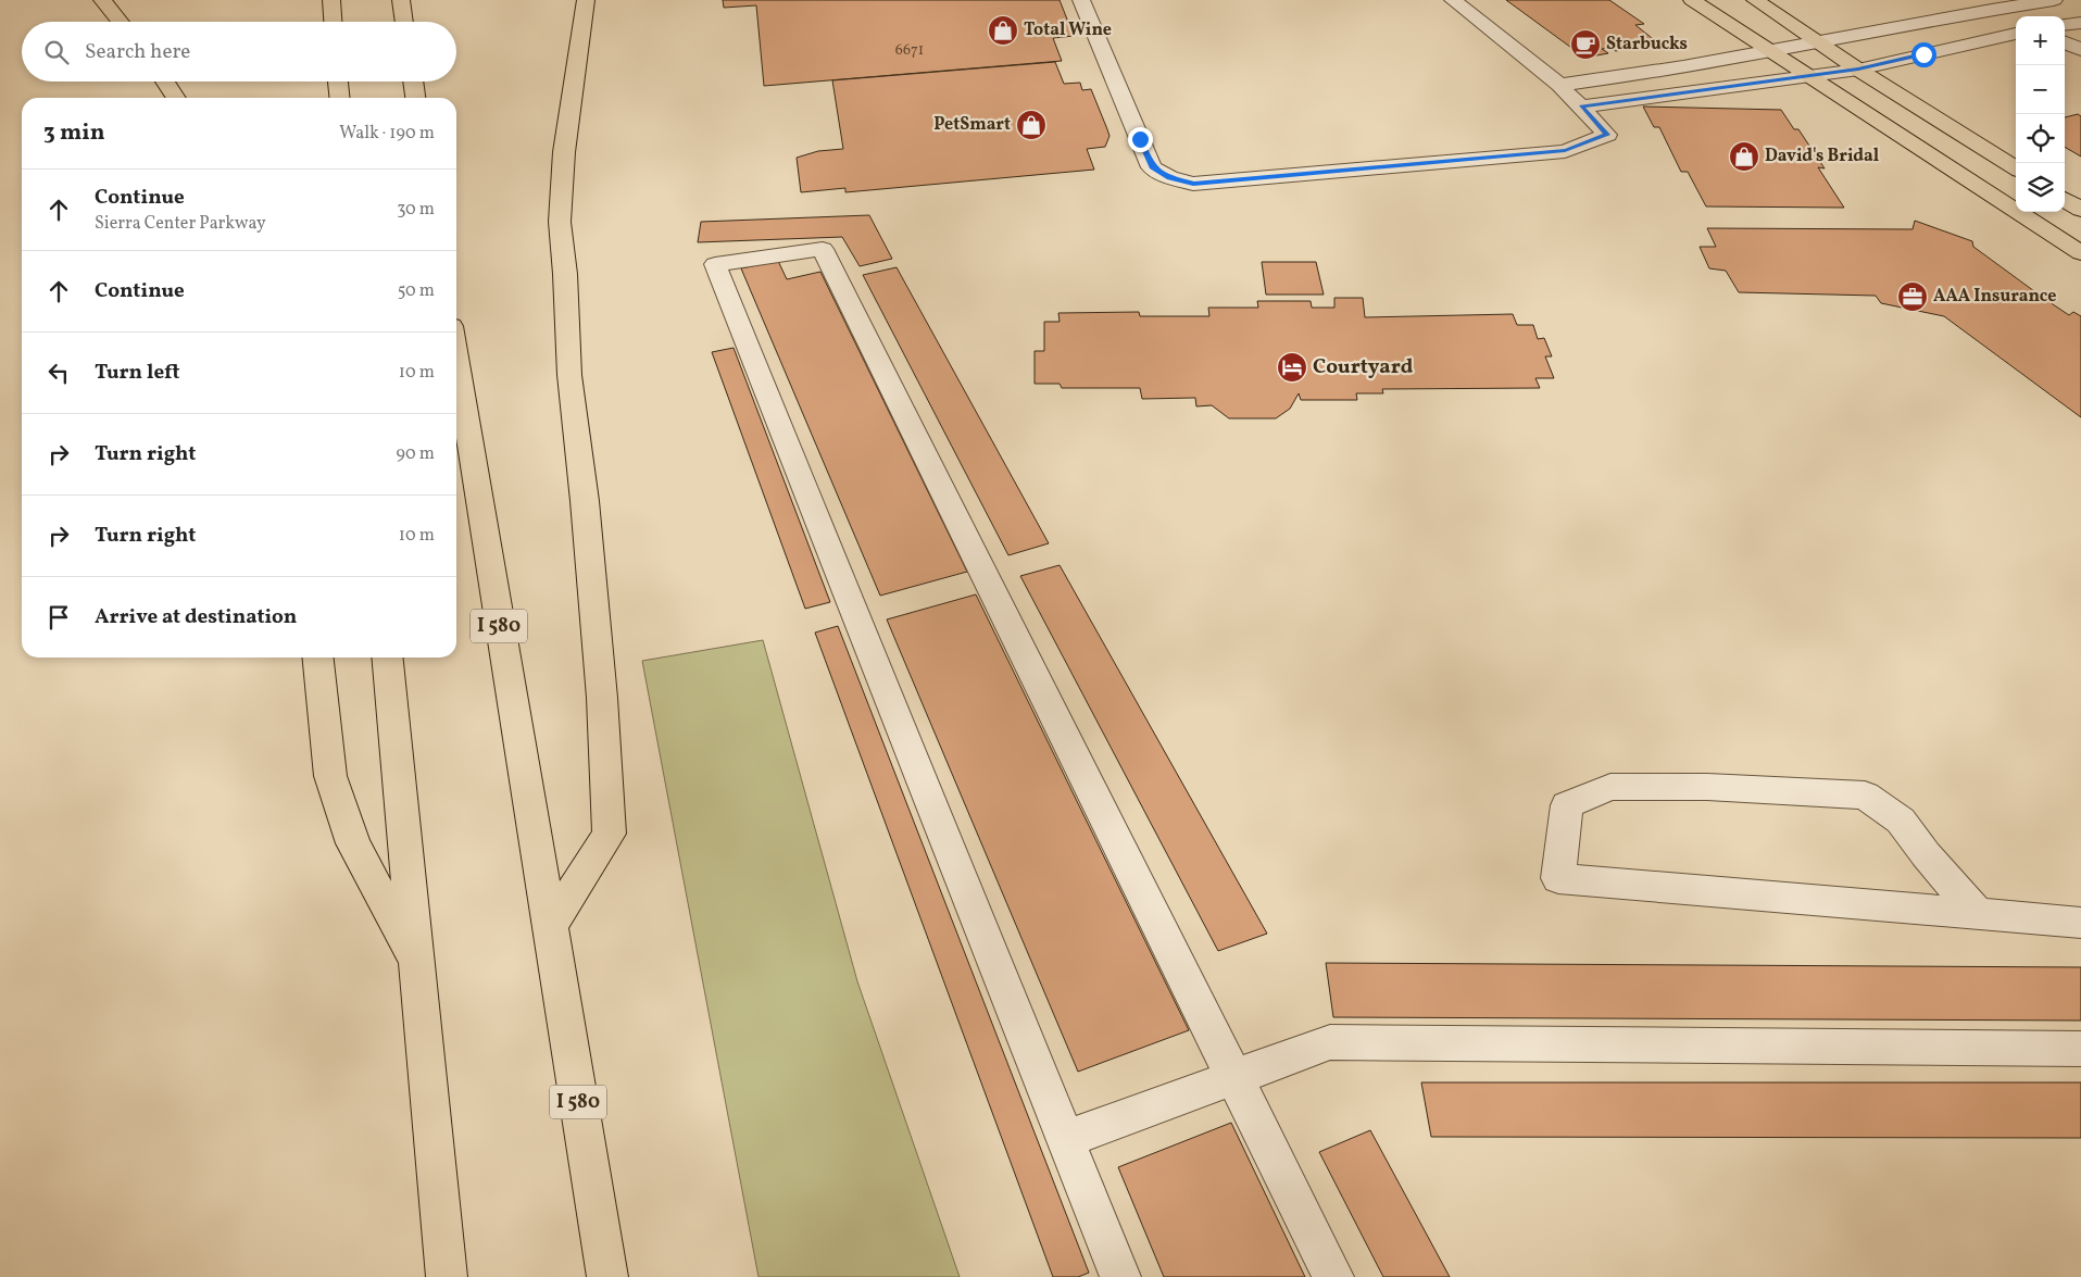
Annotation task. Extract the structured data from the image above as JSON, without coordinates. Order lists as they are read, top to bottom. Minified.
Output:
{"streets":{"main road":["I 580"]},"places":{"shop":["Total Wine","PetSmart","David's Bridal"],"cafe":["Starbucks"],"office":["AAA Insurance"],"hotel":["Courtyard"]},"house_numbers":["6671"],"page":{"map_buttons":["+","−"],"search":"Search here","heading":["3 min","Walk · 190 m"],"list":[["Continue","Sierra Center Parkway","30 m"],["Continue","50 m"],["Turn left","10 m"],["Turn right","90 m"],["Turn right","10 m"],"Arrive at destination"]}}
